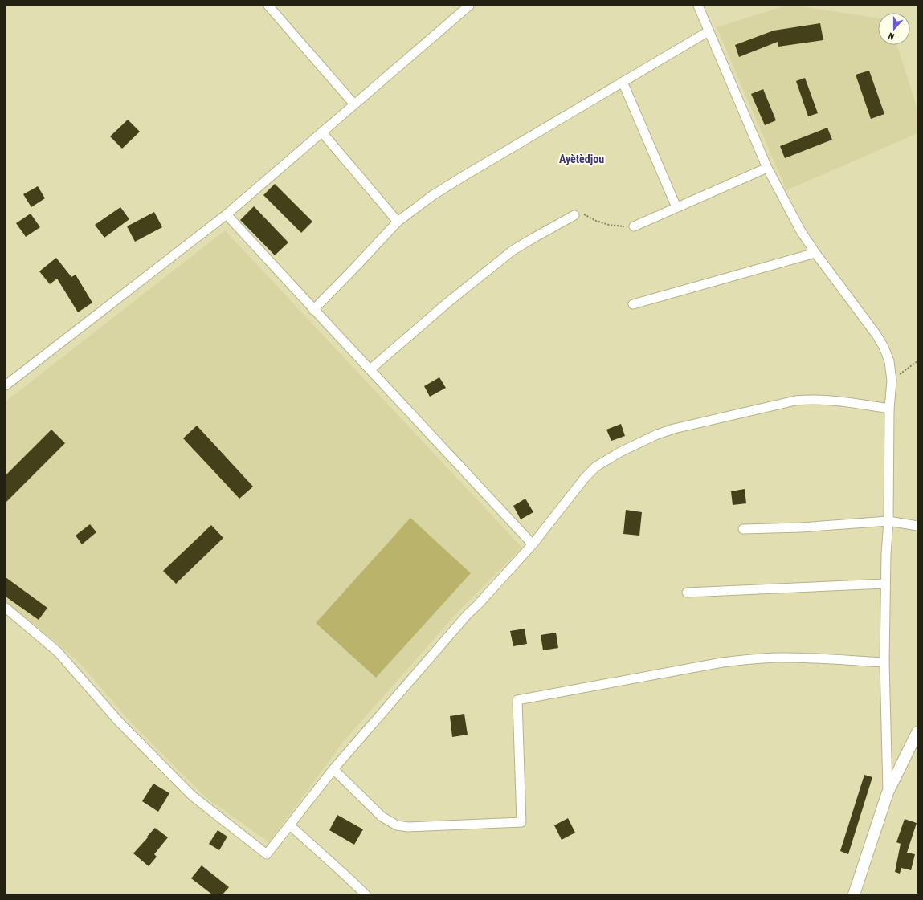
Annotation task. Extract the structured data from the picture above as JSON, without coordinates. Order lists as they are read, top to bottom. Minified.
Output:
{"districts":["Ayètèdjou"],"north":"bottom"}
